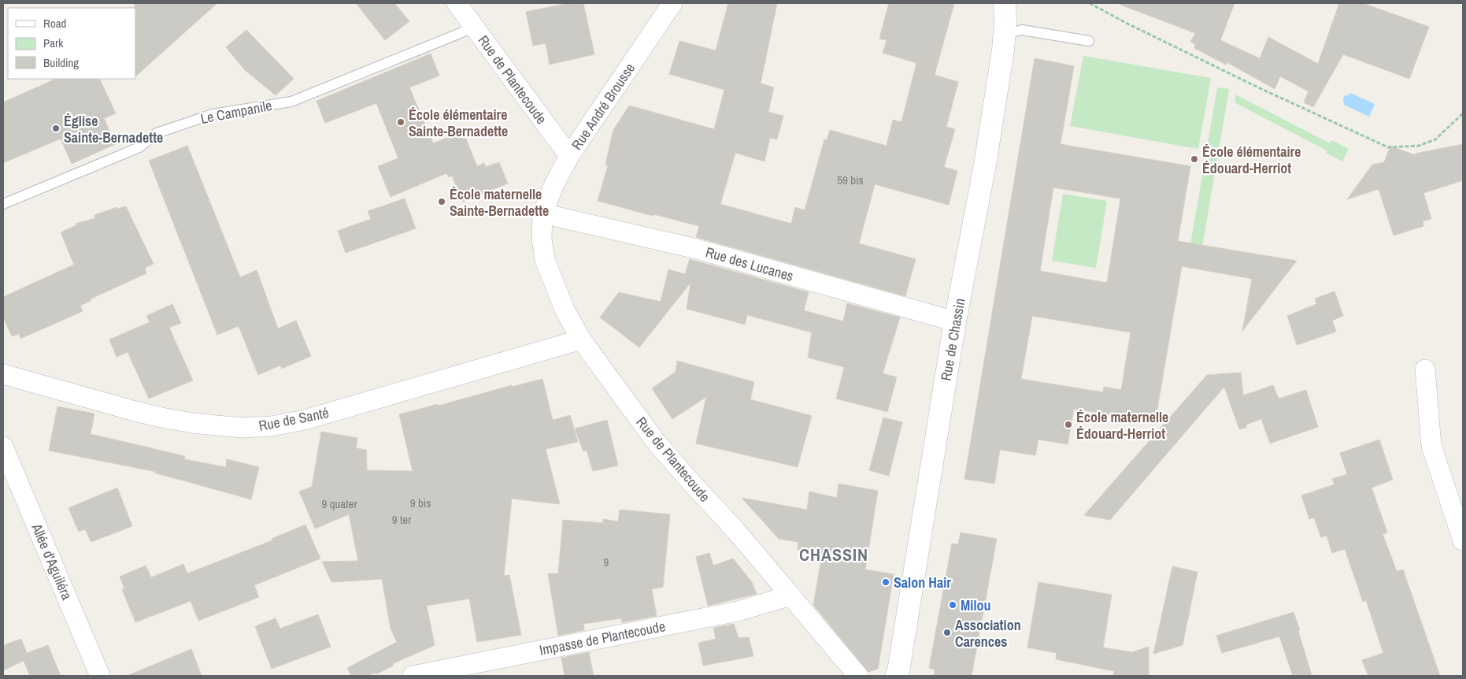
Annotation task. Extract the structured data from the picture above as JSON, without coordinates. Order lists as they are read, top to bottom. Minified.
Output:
{"streets":{"street":["Rue de Plantecoude","Rue André Brousse","Rue des Lucanes","Rue de Chassin","Rue de Santé","Allée d'Aguiléra","Impasse de Plantecoude"],"lane":["Le Campanile"]},"crossings":[["Rue de Plantecoude","Rue André Brousse"],["Rue de Plantecoude","Le Campanile"],["Rue de Plantecoude","Rue des Lucanes"],["Rue de Plantecoude","Rue de Santé"],["Rue de Plantecoude","Impasse de Plantecoude"],["Rue André Brousse","Rue des Lucanes"],["Rue des Lucanes","Rue de Chassin"]],"districts":["CHASSIN"],"places":["École élémentaire Sainte-Bernadette","Église Sainte-Bernadette","École élémentaire Édouard-Herriot","École maternelle Sainte-Bernadette","École maternelle Édouard-Herriot","Salon Hair","Milou","Association Carences"],"house_numbers":["59 bis","9 bis","9 quater","9 ter","9"],"legend":["Road","Park","Building"]}
